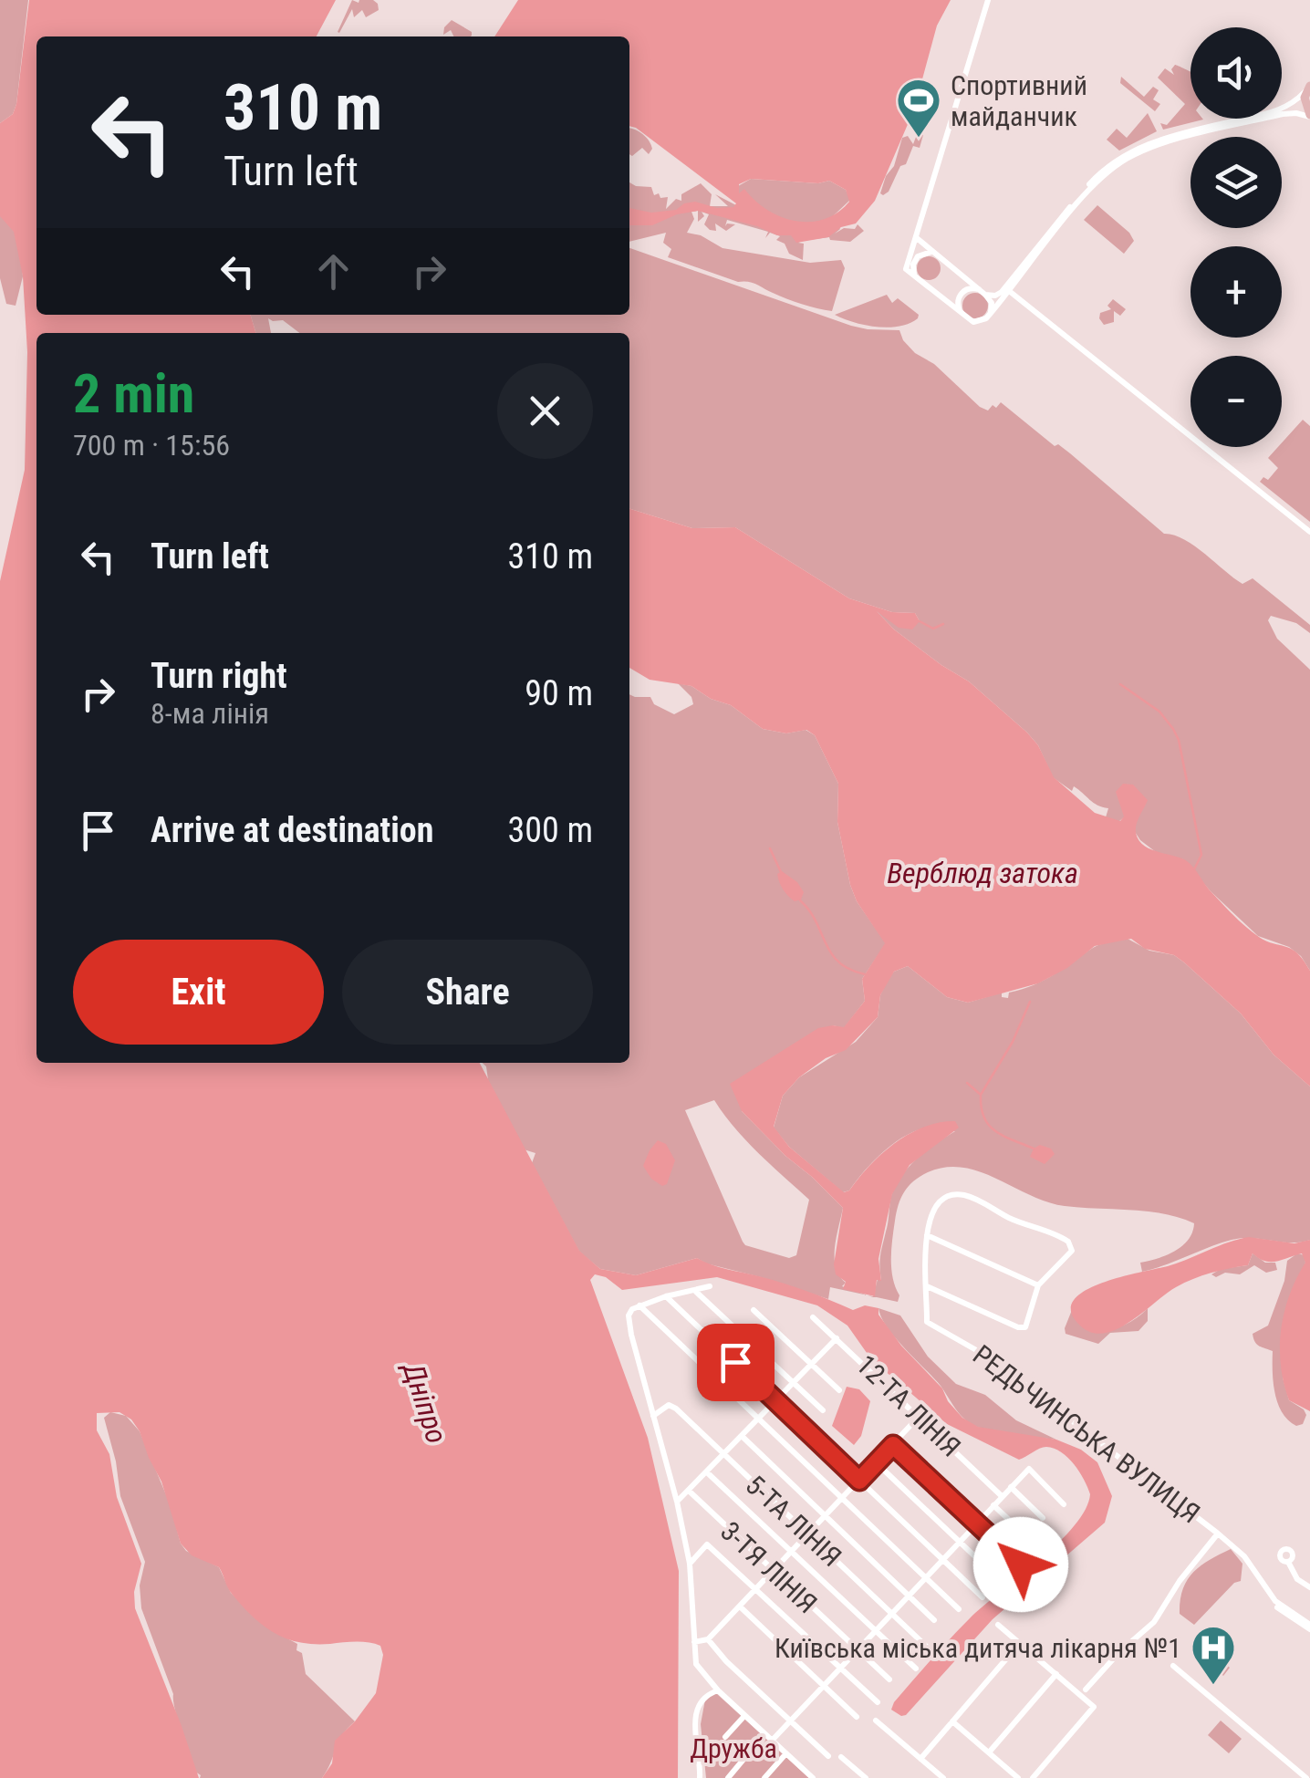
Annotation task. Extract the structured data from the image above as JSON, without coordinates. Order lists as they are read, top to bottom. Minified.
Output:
{"streets":{"street":["12-ТА ЛІНІЯ","РЕДЬЧИНСЬКА ВУЛИЦЯ","5-ТА ЛІНІЯ","3-ТЯ ЛІНІЯ"]},"water":["Верблюд затока","Дніпро"],"parks":["Дружба"],"places":{"sports":["Спортивний майданчик"],"hospital":["Київська міська дитяча лікарня №1"]},"page":{"map_buttons":["+","−"],"turn":["310 m","Turn left"],"heading":["2 min","700 m · 15:56"],"list":[{"name":"Turn left","value":"310 m"},{"name":"Turn right","note":"8-ма лінія","value":"90 m"},{"name":"Arrive at destination","value":"300 m"}],"buttons":["Exit","Share"]}}
